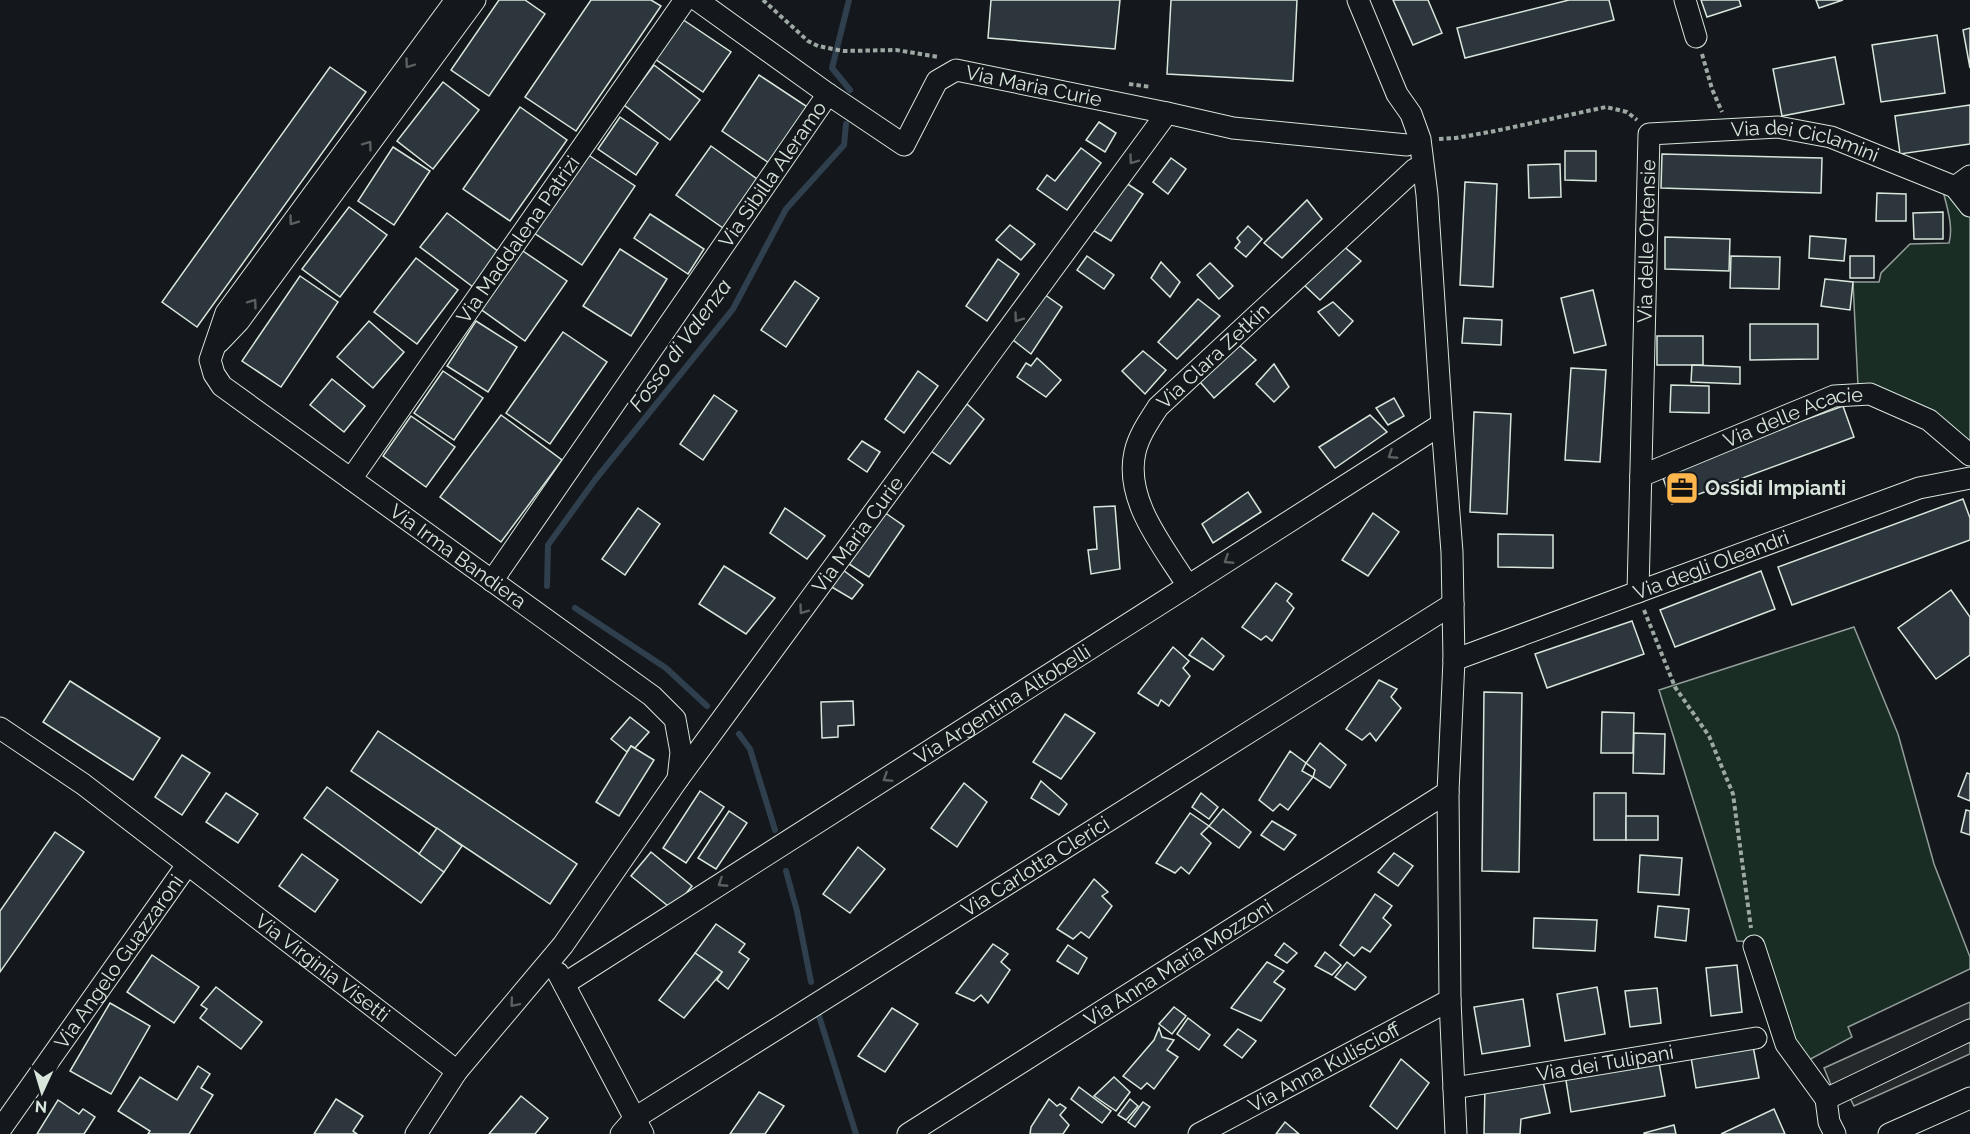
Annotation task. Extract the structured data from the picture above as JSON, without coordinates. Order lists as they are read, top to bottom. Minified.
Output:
{"streets":{"street":["Via Maria Curie","Via dei Ciclamini","Via Sibilla Aleramo","Via Maddalena Patrizi","Via delle Ortensie","Via Clara Zetkin","Via delle Acacie","Via Irma Bandiera","Via degli Oleandri","Via Argentina Altobelli","Via Carlotta Clerici","Via Angelo Guazzaroni","Via Anna Maria Mozzoni","Via Virginia Visetti","Via dei Tulipani","Via Anna Kuliscioff"]},"crossings":[["Via Maria Curie","Via Sibilla Aleramo"],["Via Maria Curie","Via delle Ortensie"],["Via Maria Curie","Via Irma Bandiera"],["Via dei Ciclamini","Via delle Ortensie"],["Via Sibilla Aleramo","Via Irma Bandiera"],["Via Maddalena Patrizi","Via Irma Bandiera"],["Via delle Ortensie","Via delle Acacie"],["Via delle Ortensie","Via degli Oleandri"],["Via Clara Zetkin","Via Argentina Altobelli"],["Via Angelo Guazzaroni","Via Virginia Visetti"]],"one_way":["Via Maria Curie","Via Argentina Altobelli"],"water":["Fosso di Valenza"],"places":{"office":["Ossidi Impianti"]},"north":"bottom"}
